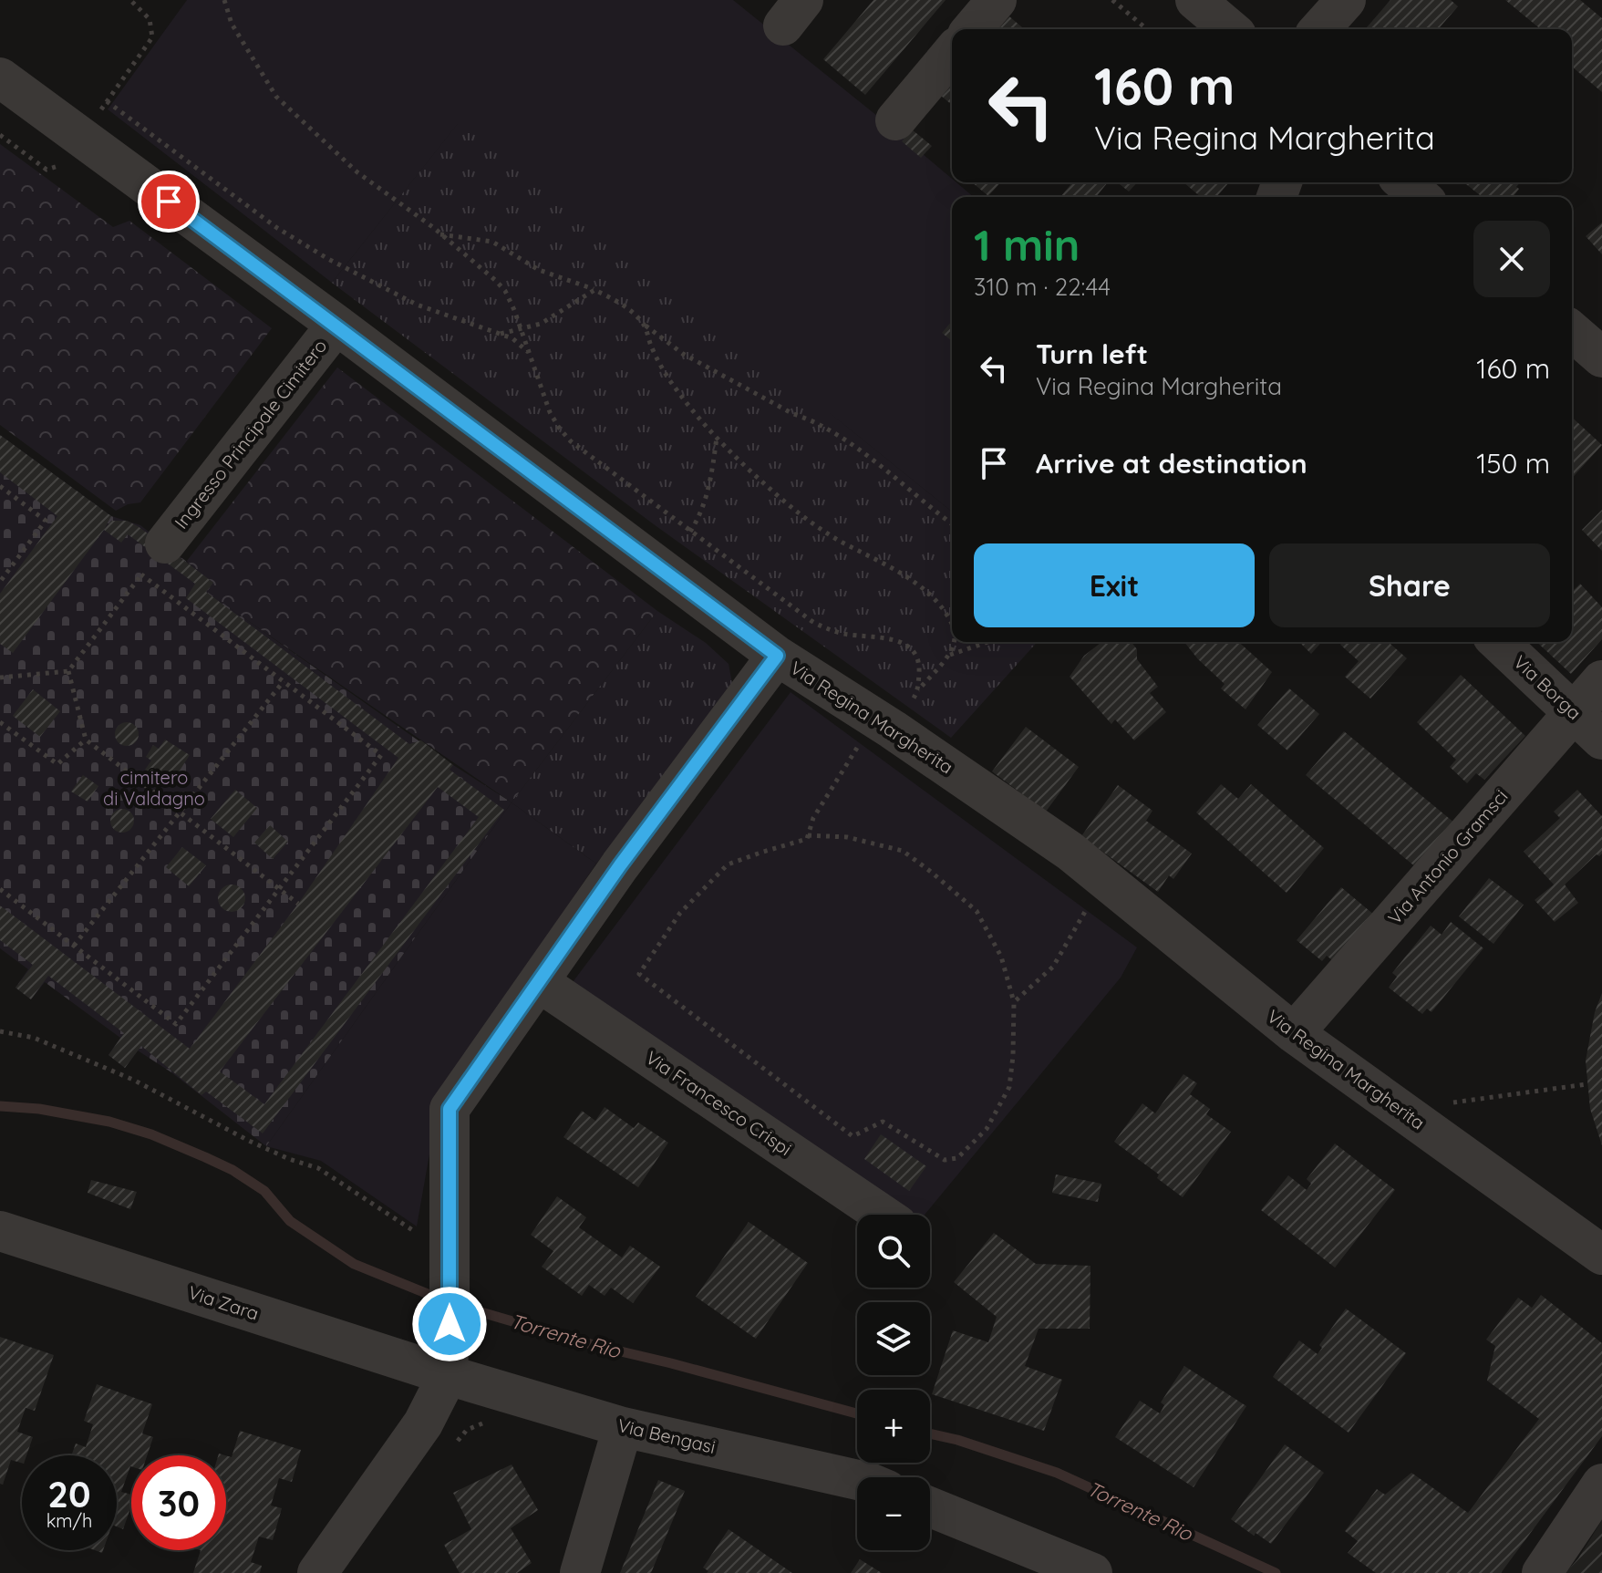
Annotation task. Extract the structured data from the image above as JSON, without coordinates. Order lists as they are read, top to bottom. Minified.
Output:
{"streets":{"street":["Ingresso Principale Cimitero","Via Borga","Via Regina Margherita","Via Antonio Gramsci","Via Francesco Crispi","Via Zara","Via Bengasi"]},"crossings":[["Ingresso Principale Cimitero","Via Regina Margherita"],["Via Borga","Via Antonio Gramsci"],["Via Regina Margherita","Via Antonio Gramsci"],["Via Zara","Via Bengasi"]],"water":["Torrente Rio"],"parks":["cimitero di Valdagno"],"page":{"turn":["160 m","Via Regina Margherita"],"heading":["1 min","310 m · 22:44"],"list":[{"name":"Turn left","note":"Via Regina Margherita","value":"160 m"},{"name":"Arrive at destination","value":"150 m"}],"buttons":["Exit","Share"],"map_buttons":["+","−"],"speed":"20 km/h","limit":"30"}}
